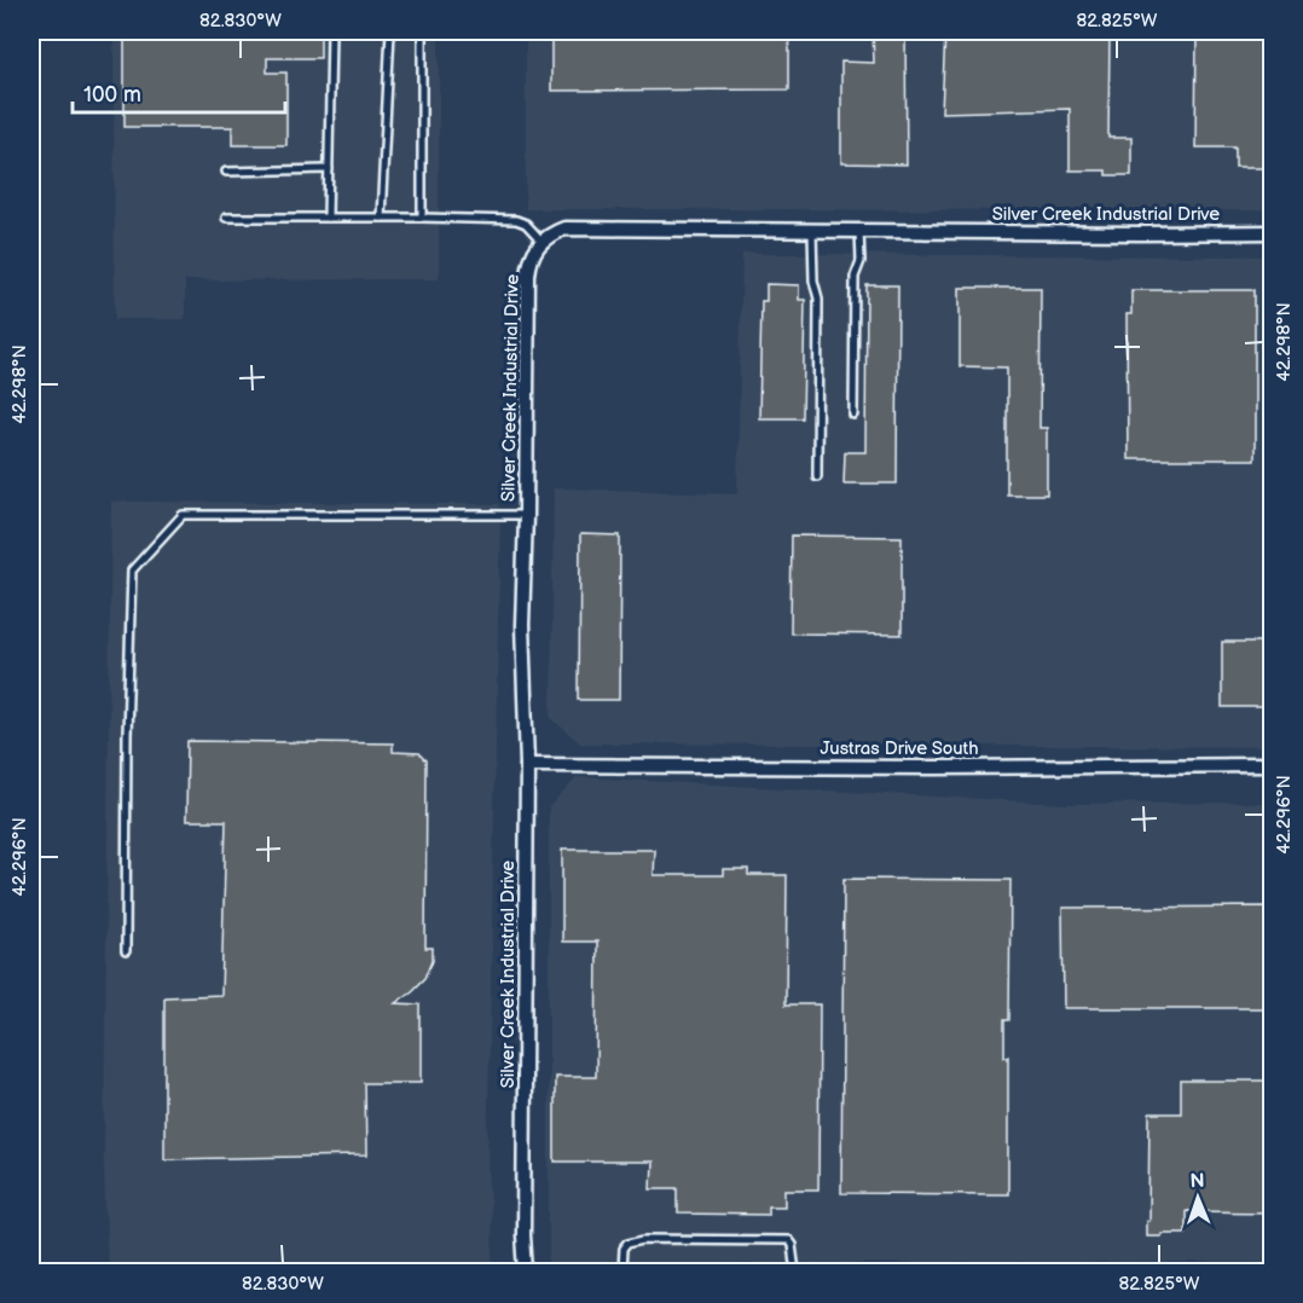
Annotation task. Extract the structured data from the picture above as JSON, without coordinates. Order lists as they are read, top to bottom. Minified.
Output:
{"streets":{"street":["Silver Creek Industrial Drive","Justras Drive South"]},"crossings":[["Silver Creek Industrial Drive","Justras Drive South"]],"scale_bar":"100 m","north":"top","coordinates":["82.830°W","82.825°W","42.298°N","42.296°N"]}
